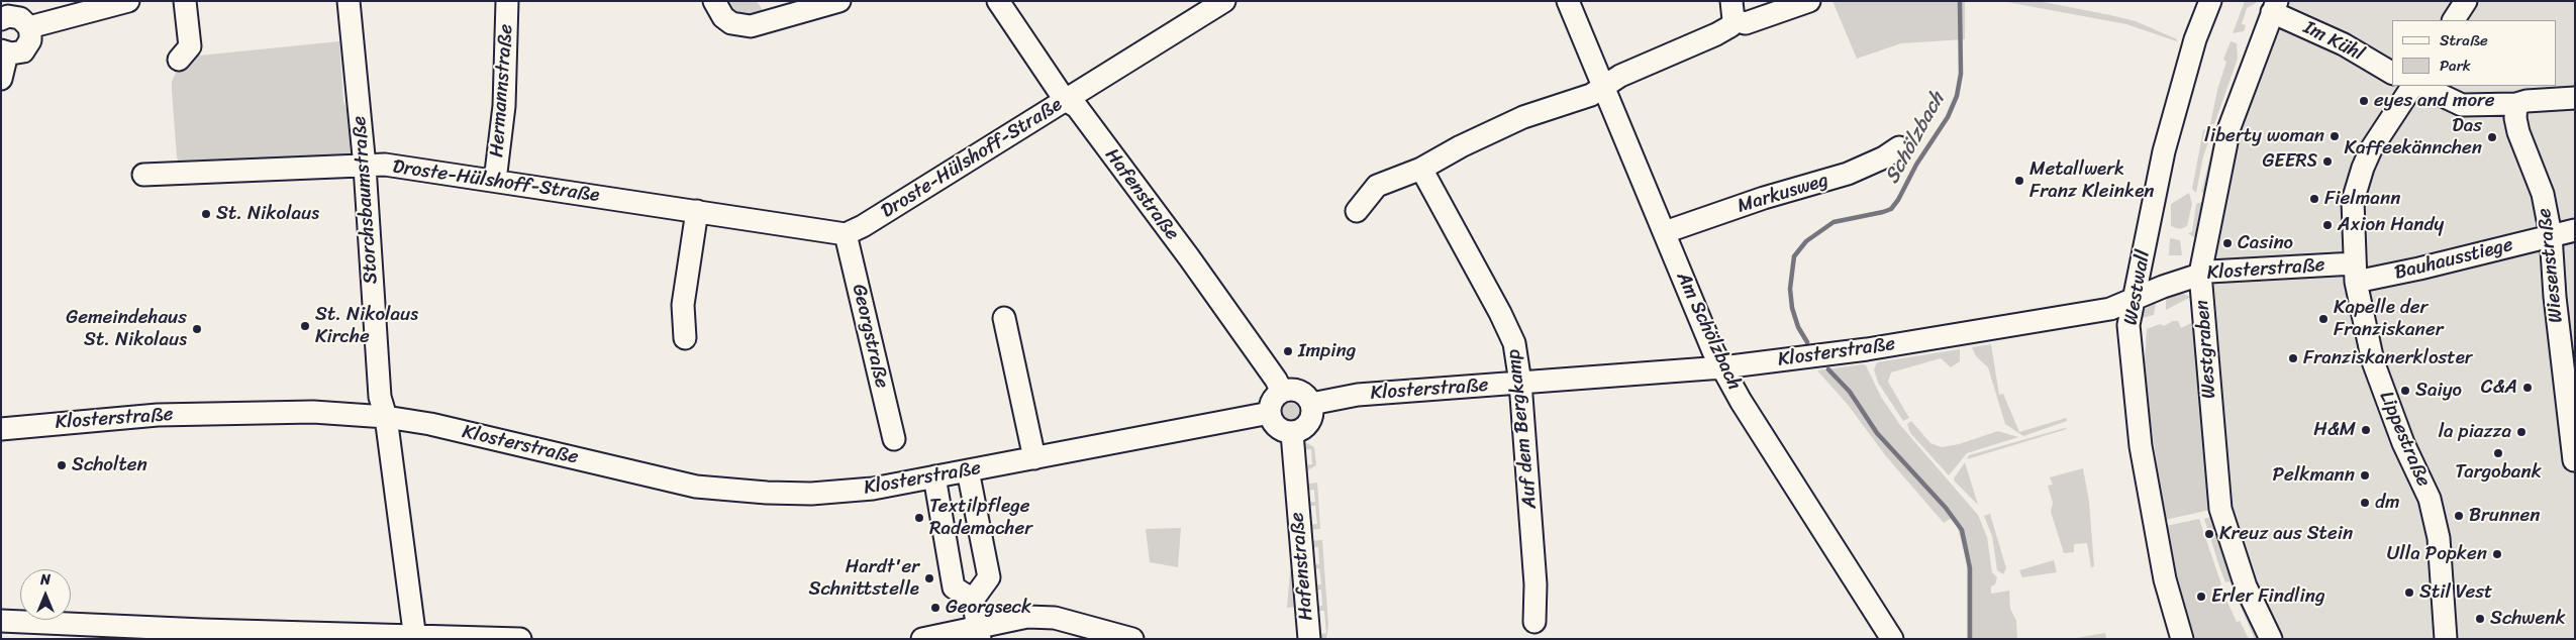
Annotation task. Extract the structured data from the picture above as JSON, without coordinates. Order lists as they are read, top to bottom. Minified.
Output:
{"streets":{"street":["Im Kühl","Hermannstraße","Droste-Hülshoff-Straße","Markusweg","Hafenstraße","Storchsbaumstraße","Bauhausstiege","Wiesenstraße","Klosterstraße","Westwall","Am Schölzbach","Georgstraße","Westgraben","Auf dem Bergkamp","Lippestraße"]},"crossings":[["Im Kühl","Westgraben"],["Hermannstraße","Droste-Hülshoff-Straße"],["Droste-Hülshoff-Straße","Hafenstraße"],["Droste-Hülshoff-Straße","Storchsbaumstraße"],["Droste-Hülshoff-Straße","Georgstraße"],["Markusweg","Am Schölzbach"],["Hafenstraße","Klosterstraße"],["Storchsbaumstraße","Klosterstraße"],["Bauhausstiege","Wiesenstraße"],["Bauhausstiege","Klosterstraße"],["Bauhausstiege","Lippestraße"],["Klosterstraße","Westwall"],["Klosterstraße","Am Schölzbach"],["Klosterstraße","Westgraben"],["Klosterstraße","Auf dem Bergkamp"],["Klosterstraße","Lippestraße"]],"water":["Schölzbach"],"places":["eyes and more","liberty woman","Das Kaffeekännchen","GEERS","Metallwerk Franz Kleinken","Fielmann","St. Nikolaus","Axion Handy","Casino","Kapelle der Franziskaner","St. Nikolaus Kirche","Gemeindehaus St. Nikolaus","Imping","Franziskanerkloster","C&A","Saiyo","H&M","la piazza","Targobank","Scholten","Pelkmann","dm","Brunnen","Textilpflege Rademacher","Kreuz aus Stein","Ulla Popken","Hardt'er Schnittstelle","Stil Vest","Erler Findling","Georgseck","Schwenk"],"legend":["Straße","Park"],"north":"top"}
